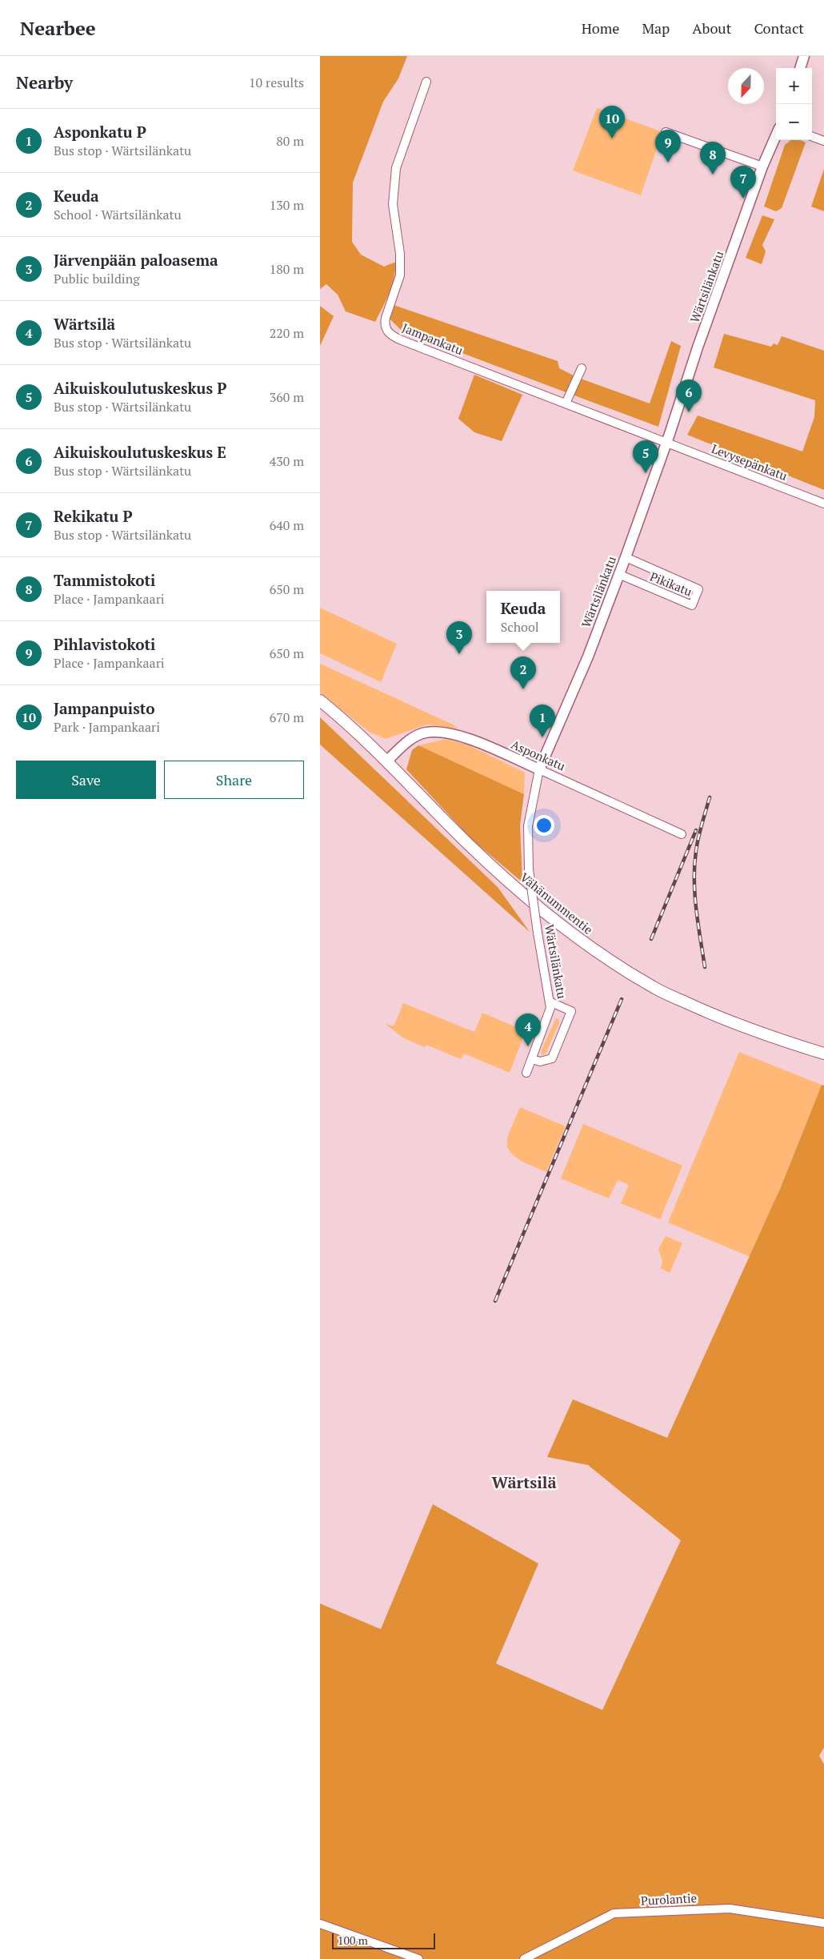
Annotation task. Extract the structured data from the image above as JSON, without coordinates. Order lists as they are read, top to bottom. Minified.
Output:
{"streets":{"main road":["Vähänummentie"],"street":["Wärtsilänkatu","Jampankatu","Levysepänkatu","Pikikatu","Asponkatu","Purolantie"]},"crossings":[["Wärtsilänkatu","Jampankatu"],["Wärtsilänkatu","Levysepänkatu"],["Wärtsilänkatu","Pikikatu"],["Wärtsilänkatu","Asponkatu"],["Jampankatu","Levysepänkatu"],["Asponkatu","Vähänummentie"]],"districts":["Wärtsilä"],"scale_bar":"100 m","north":"bottom","page":{"header":"Nearbee","nav":["Home","Map","About","Contact"],"heading":["Nearby","10 results"],"map_buttons":["+","−"],"pins":["10","9","8","7","6","5","3","2","1","4"],"list":[{"mark":"1","name":"Asponkatu P","note":"Bus stop · Wärtsilänkatu","value":"80 m"},{"mark":"2","name":"Keuda","note":"School · Wärtsilänkatu","value":"130 m"},{"mark":"3","name":"Järvenpään paloasema","note":"Public building","value":"180 m"},{"mark":"4","name":"Wärtsilä","note":"Bus stop · Wärtsilänkatu","value":"220 m"},{"mark":"5","name":"Aikuiskoulutuskeskus P","note":"Bus stop · Wärtsilänkatu","value":"360 m"},{"mark":"6","name":"Aikuiskoulutuskeskus E","note":"Bus stop · Wärtsilänkatu","value":"430 m"},{"mark":"7","name":"Rekikatu P","note":"Bus stop · Wärtsilänkatu","value":"640 m"},{"mark":"8","name":"Tammistokoti","note":"Place · Jampankaari","value":"650 m"},{"mark":"9","name":"Pihlavistokoti","note":"Place · Jampankaari","value":"650 m"},{"mark":"10","name":"Jampanpuisto","note":"Park · Jampankaari","value":"670 m"}],"popup":["Keuda","School"],"buttons":["Save","Share"],"scale":"100 m"}}
